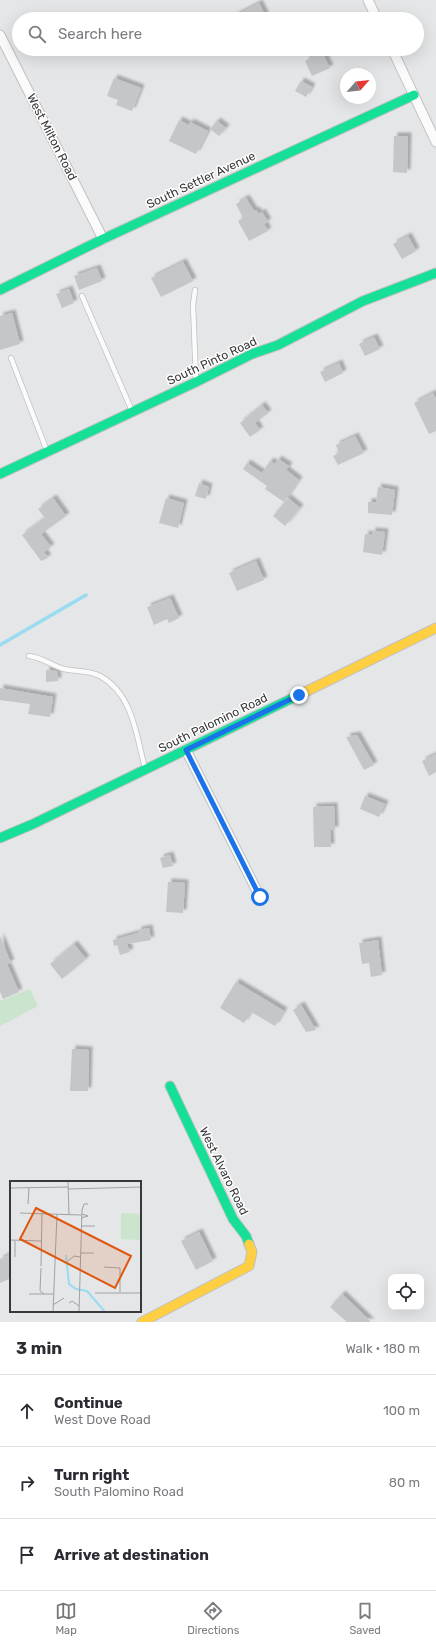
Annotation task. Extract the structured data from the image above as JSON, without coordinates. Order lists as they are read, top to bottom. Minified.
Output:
{"streets":{"street":["West Milton Road","South Settler Avenue","South Pinto Road","South Palomino Road","West Alvaro Road"]},"crossings":[["West Milton Road","South Settler Avenue"]],"north":"top right","page":{"search":"Search here","heading":["3 min","Walk · 180 m"],"list":[["Continue","West Dove Road","100 m"],["Turn right","South Palomino Road","80 m"],"Arrive at destination"],"nav":["Map","Directions","Saved"]}}
